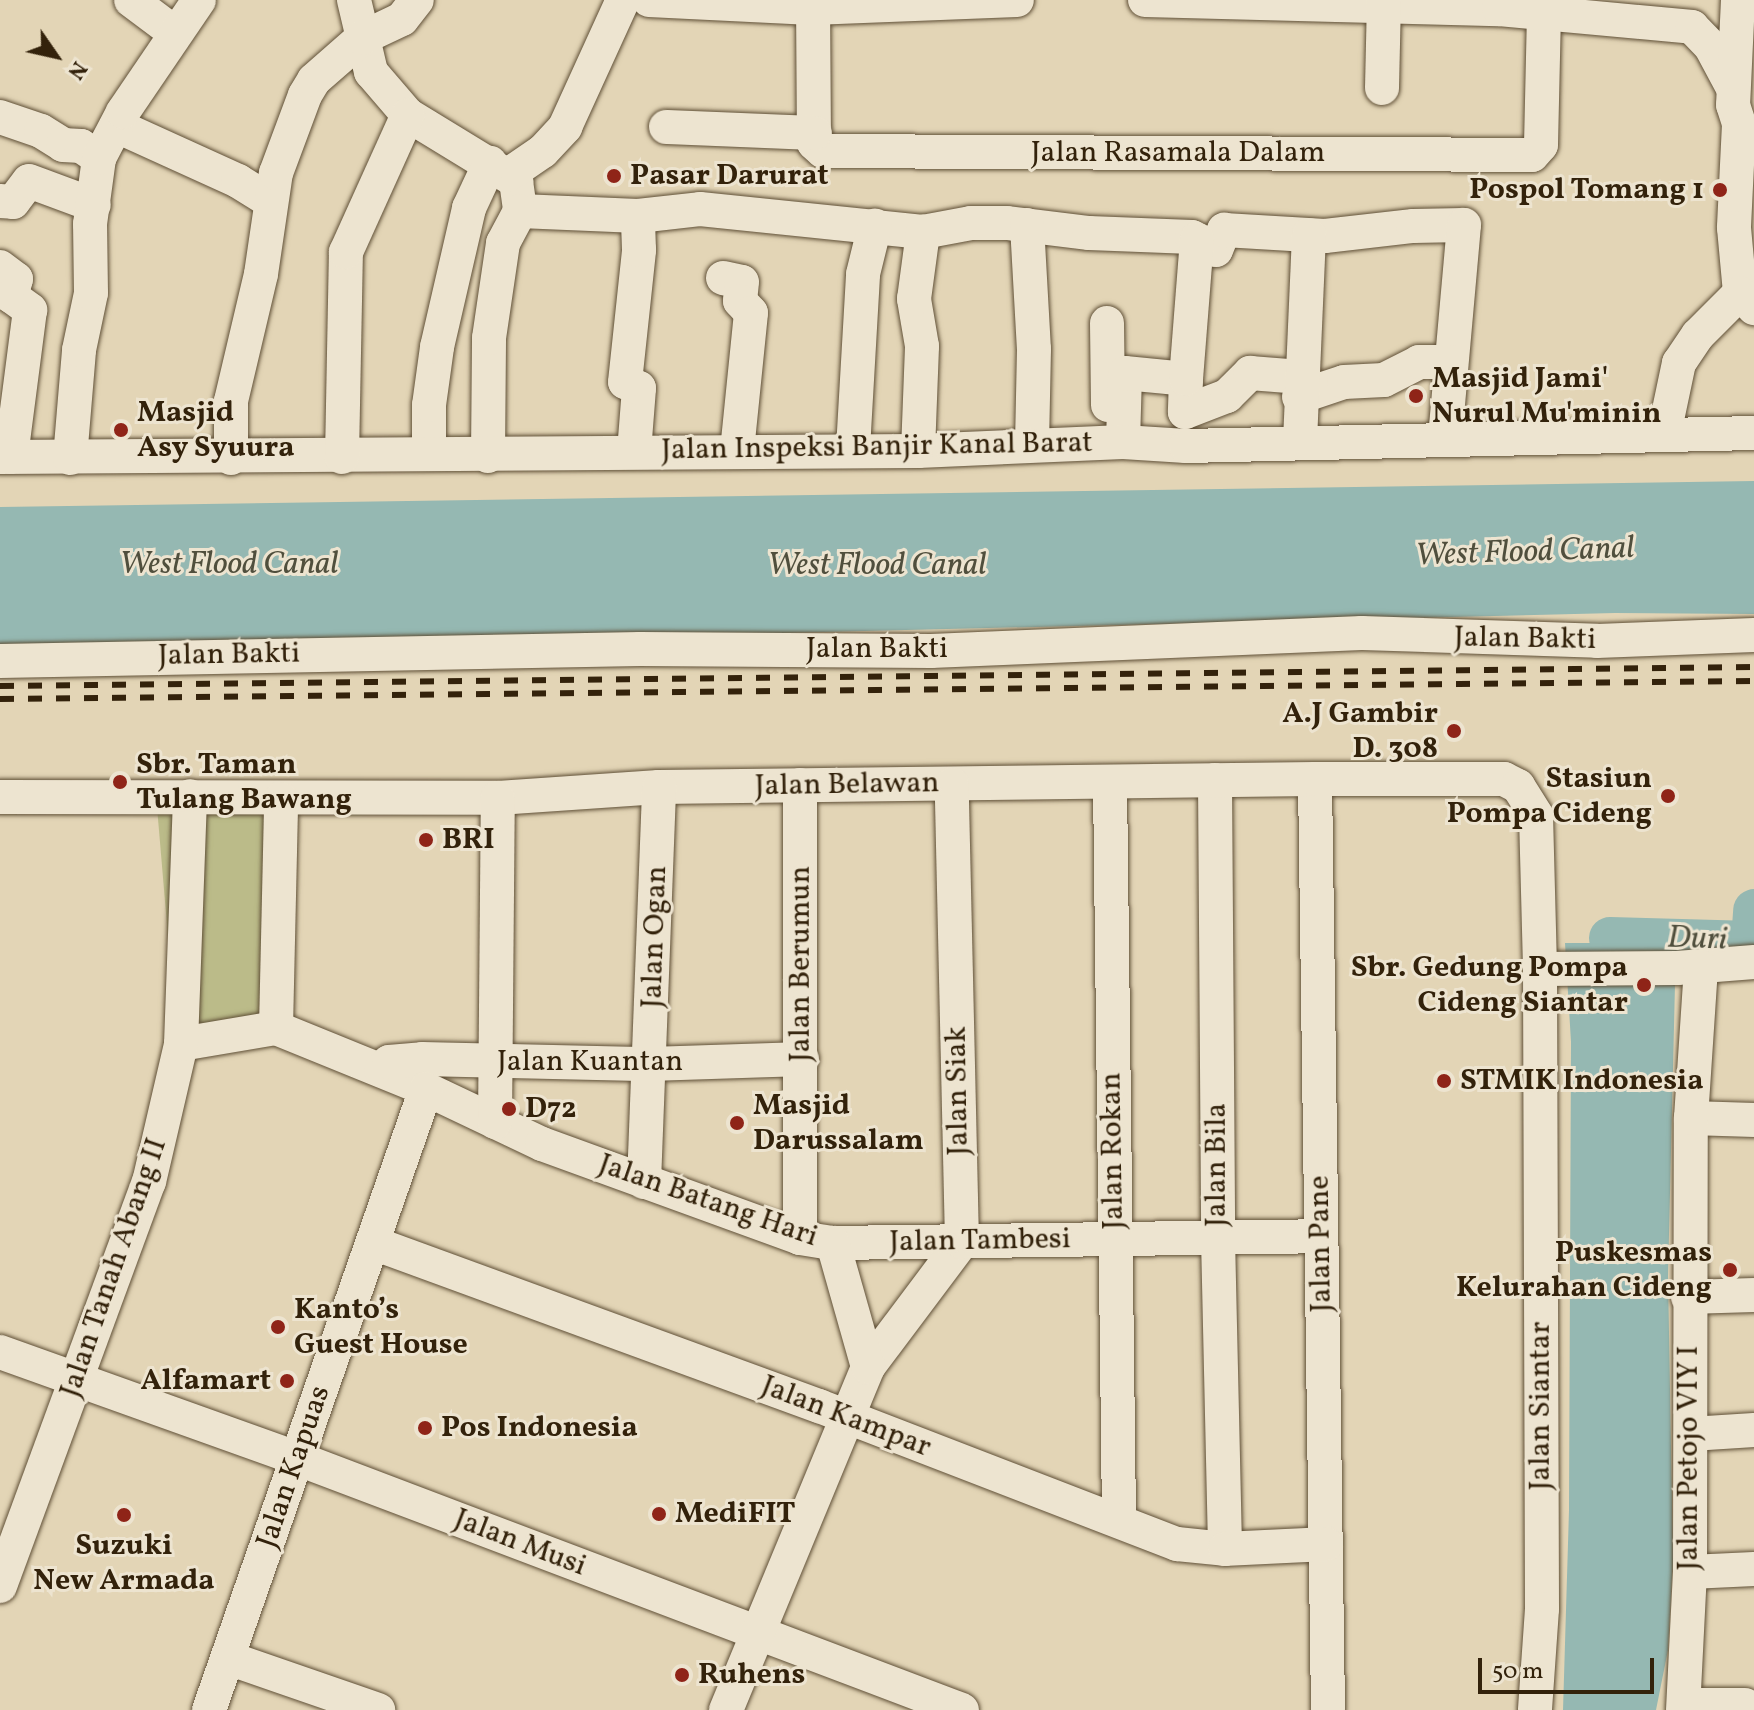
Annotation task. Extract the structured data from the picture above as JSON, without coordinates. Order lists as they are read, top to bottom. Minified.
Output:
{"streets":{"street":["Jalan Rasamala Dalam","Jalan Inspeksi Banjir Kanal Barat","Jalan Bakti","Jalan Belawan","Jalan Ogan","Jalan Berumun","Jalan Kuantan","Jalan Siak","Jalan Rokan","Jalan Bila","Jalan Batang Hari","Jalan Tambesi","Jalan Pane","Jalan Tanah Abang II","Jalan Siantar","Jalan Kampar","Jalan Petojo VIY I","Jalan Kapuas","Jalan Musi"]},"crossings":[["Jalan Belawan","Jalan Ogan"],["Jalan Belawan","Jalan Berumun"],["Jalan Belawan","Jalan Siak"],["Jalan Belawan","Jalan Rokan"],["Jalan Belawan","Jalan Bila"],["Jalan Belawan","Jalan Pane"],["Jalan Belawan","Jalan Tanah Abang II"],["Jalan Belawan","Jalan Siantar"],["Jalan Ogan","Jalan Kuantan"],["Jalan Ogan","Jalan Batang Hari"],["Jalan Berumun","Jalan Kuantan"],["Jalan Berumun","Jalan Batang Hari"],["Jalan Berumun","Jalan Tambesi"],["Jalan Kuantan","Jalan Batang Hari"],["Jalan Siak","Jalan Tambesi"],["Jalan Rokan","Jalan Tambesi"],["Jalan Rokan","Jalan Kampar"],["Jalan Bila","Jalan Tambesi"],["Jalan Bila","Jalan Kampar"],["Jalan Batang Hari","Jalan Tambesi"],["Jalan Batang Hari","Jalan Kapuas"],["Jalan Tambesi","Jalan Pane"],["Jalan Pane","Jalan Kampar"],["Jalan Tanah Abang II","Jalan Musi"],["Jalan Kampar","Jalan Kapuas"],["Jalan Kapuas","Jalan Musi"]],"water":["West Flood Canal","Duri"],"places":["Pasar Darurat","Pospol Tomang 1","Masjid Jami' Nurul Mu'minin","Masjid Asy Syuura","A.J Gambir D. 308","Sbr. Taman Tulang Bawang","Stasiun Pompa Cideng","BRI","Sbr. Gedung Pompa Cideng Siantar","STMIK Indonesia","D72","Masjid Darussalam","Puskesmas Kelurahan Cideng","Kanto’s Guest House","Alfamart","Pos Indonesia","MediFIT","Suzuki New Armada","Ruhens"],"scale_bar":"50 m","north":"bottom right"}
